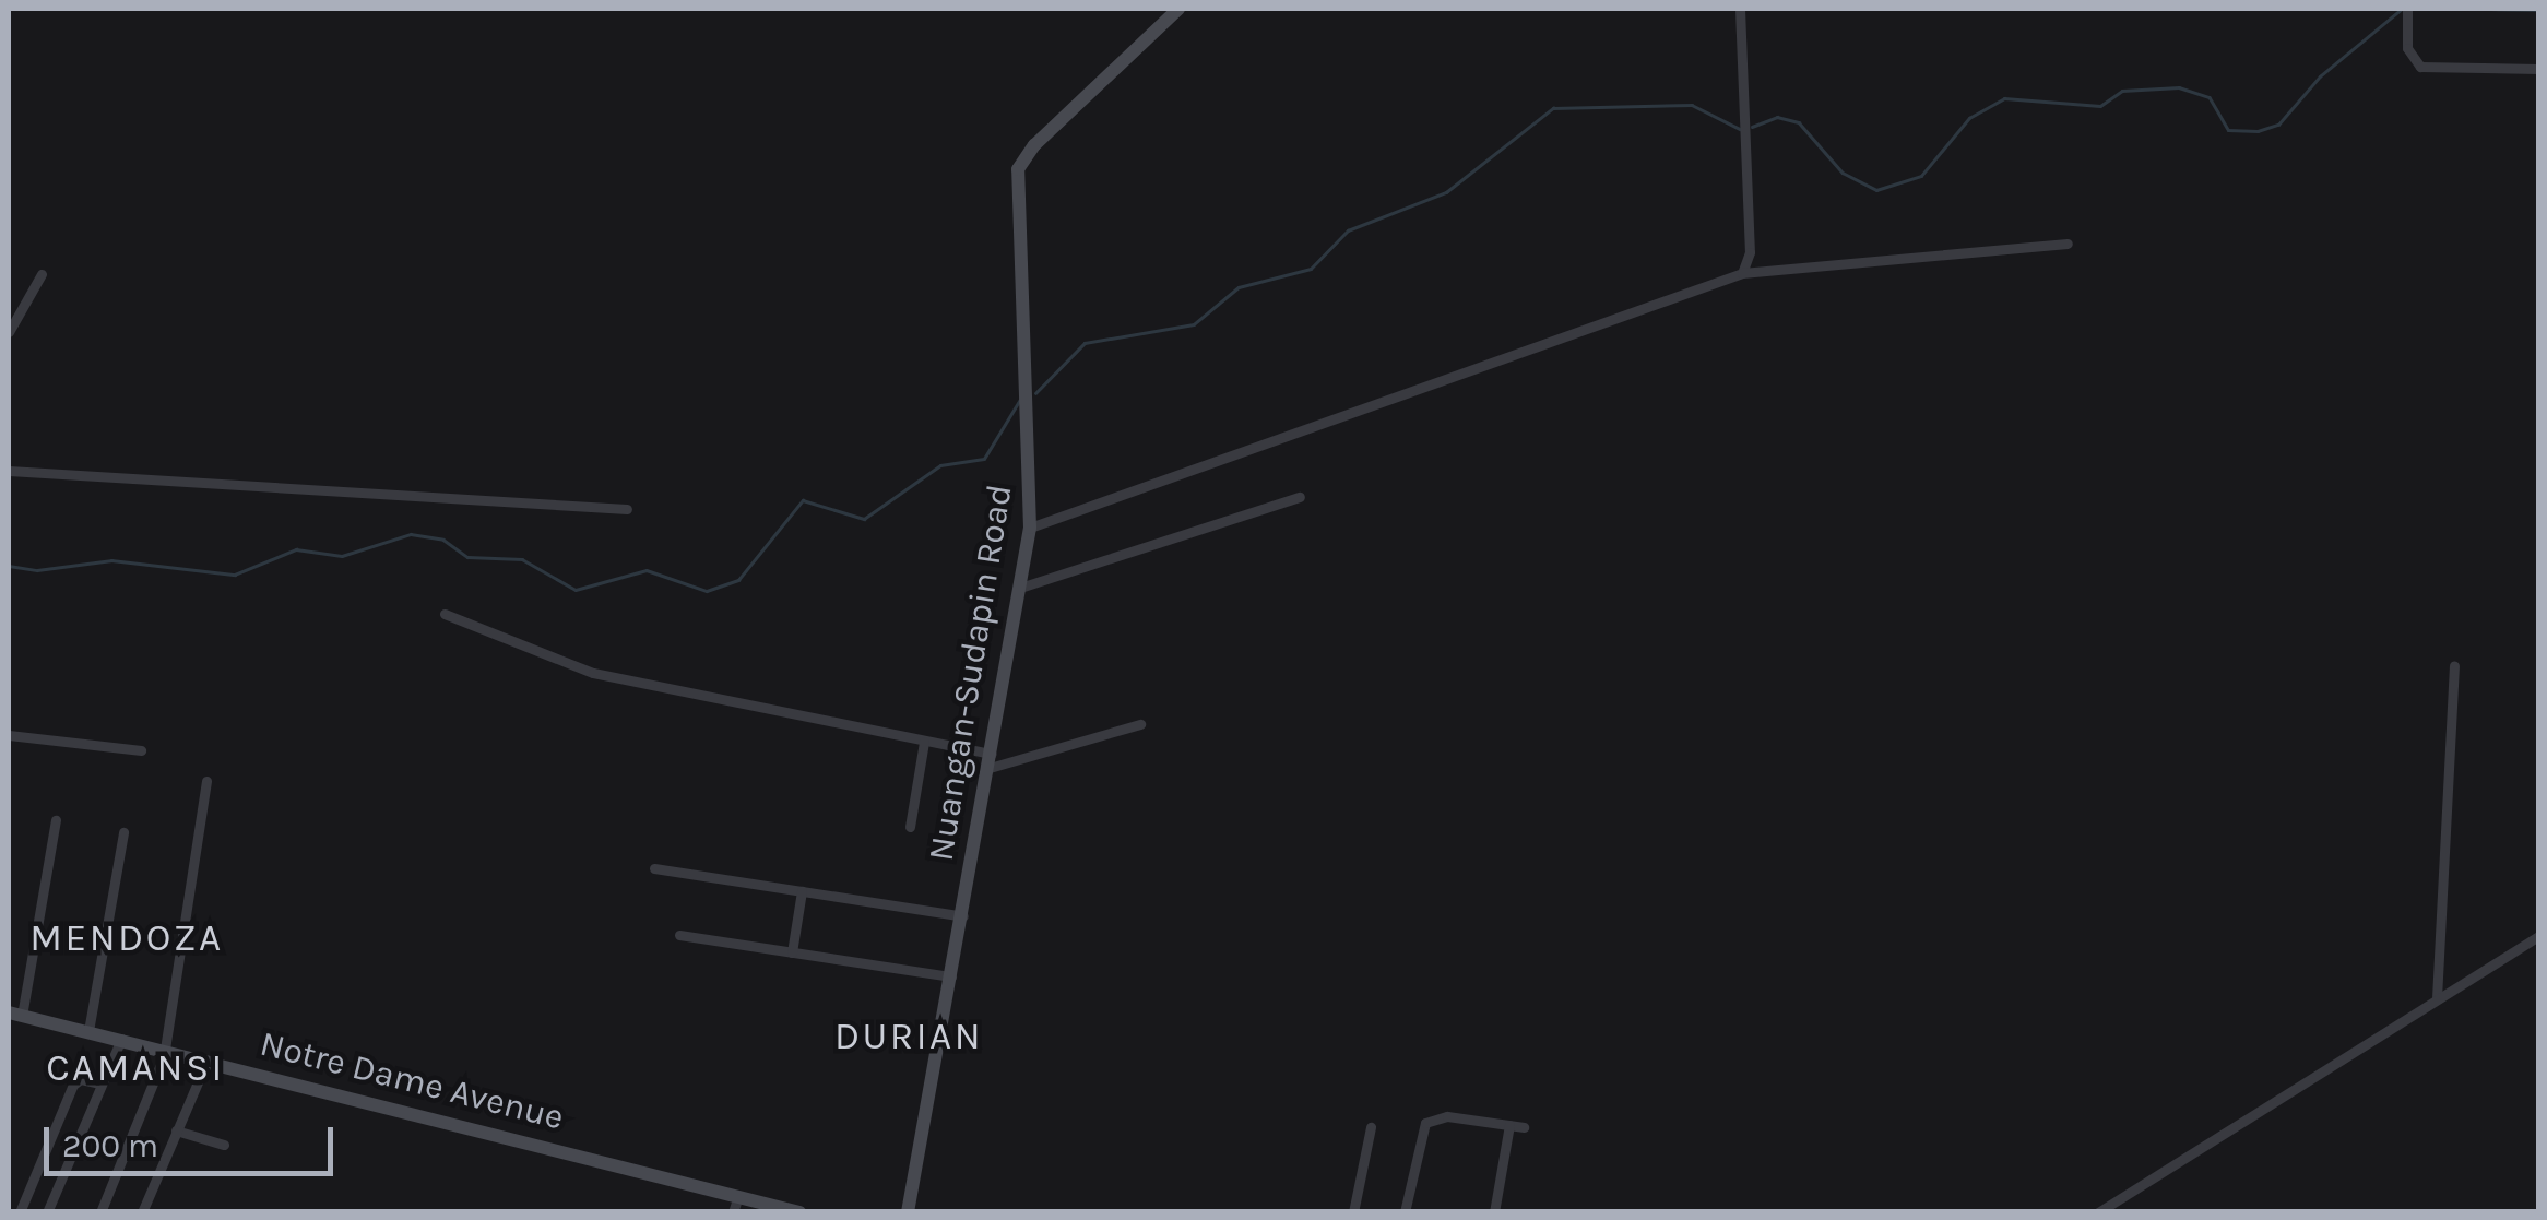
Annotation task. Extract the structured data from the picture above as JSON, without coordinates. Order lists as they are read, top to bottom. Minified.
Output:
{"streets":{"street":["Nuangan-Sudapin Road","Notre Dame Avenue"]},"districts":["MENDOZA","DURIAN","CAMANSI"],"scale_bar":"200 m"}
